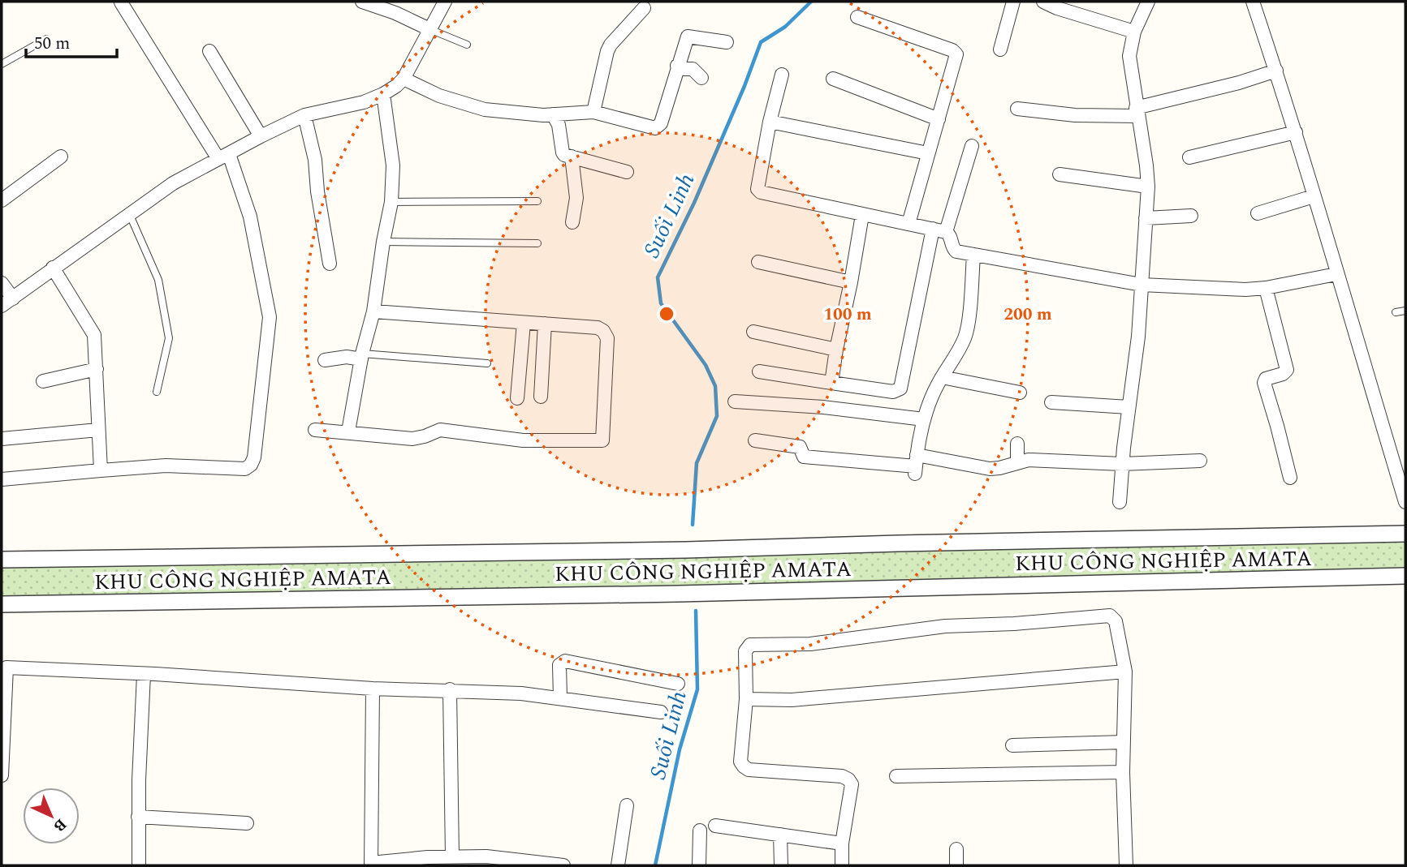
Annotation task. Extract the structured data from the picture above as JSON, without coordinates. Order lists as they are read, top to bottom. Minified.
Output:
{"streets":{"street":["KHU CÔNG NGHIỆP AMATA"]},"water":["Suối Linh"],"scale_bar":"50 m","north":"bottom right","rings":["100 m","200 m"]}
